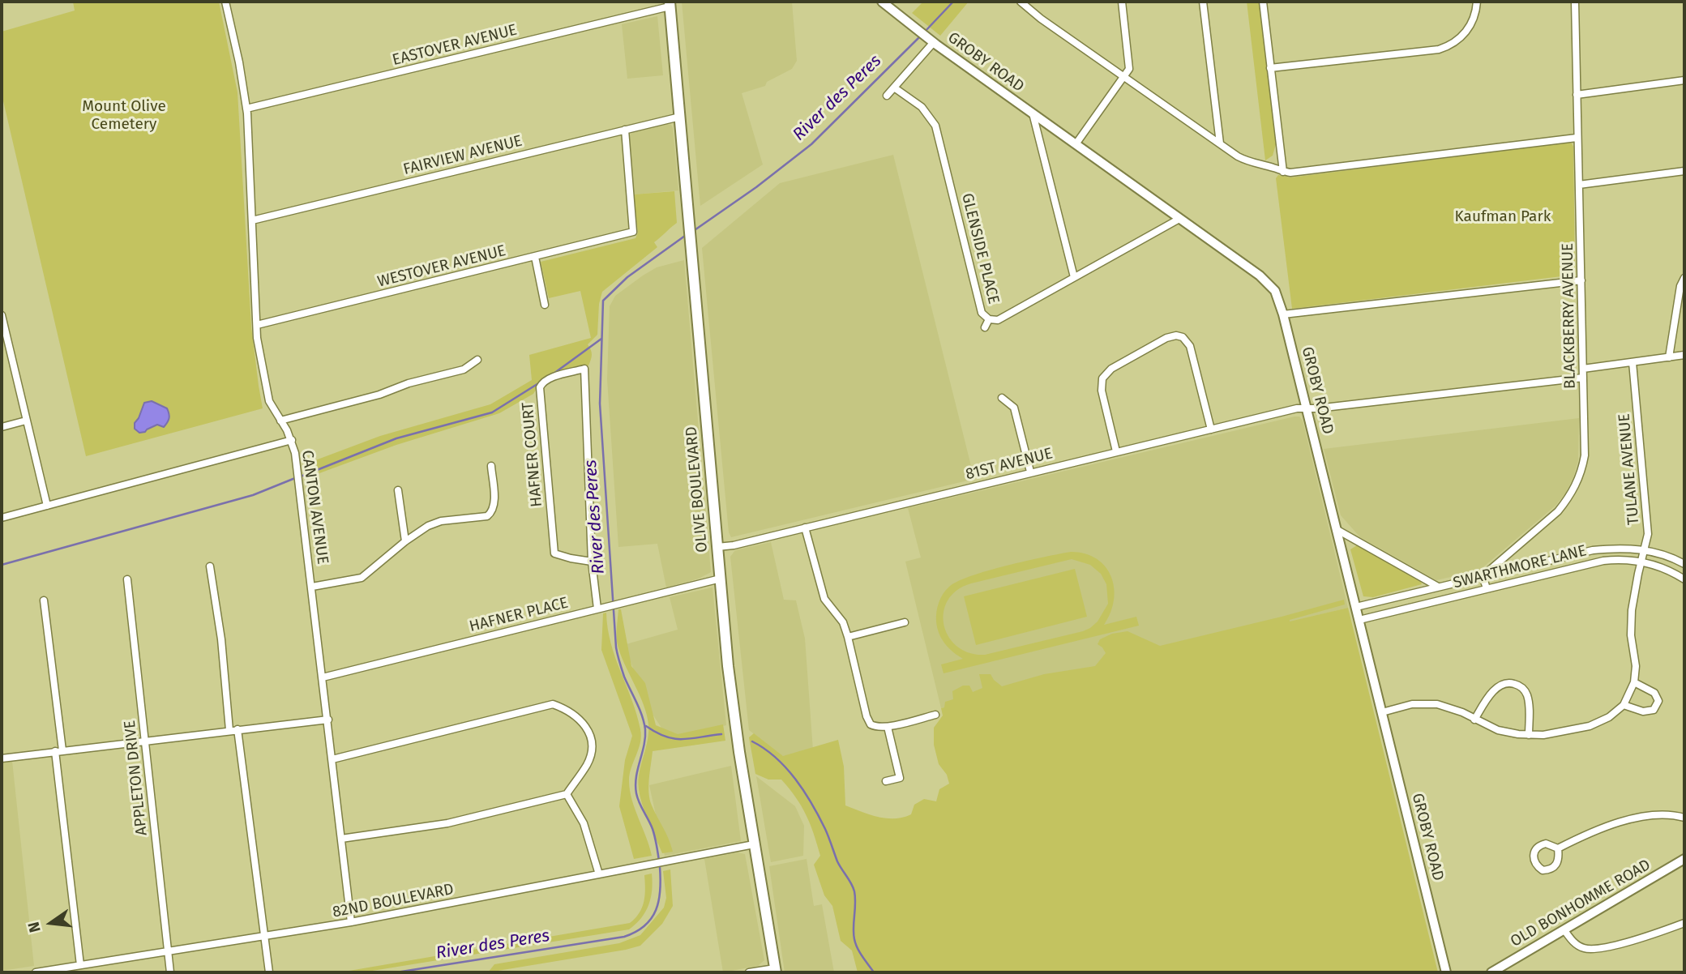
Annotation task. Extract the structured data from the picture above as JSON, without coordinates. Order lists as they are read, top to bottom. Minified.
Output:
{"streets":{"main road":["OLIVE BOULEVARD"],"street":["EASTOVER AVENUE","GROBY ROAD","FAIRVIEW AVENUE","GLENSIDE PLACE","WESTOVER AVENUE","BLACKBERRY AVENUE","HAFNER COURT","81ST AVENUE","TULANE AVENUE","CANTON AVENUE","SWARTHMORE LANE","HAFNER PLACE","APPLETON DRIVE","82ND BOULEVARD","OLD BONHOMME ROAD"]},"crossings":[["EASTOVER AVENUE","OLIVE BOULEVARD"],["EASTOVER AVENUE","CANTON AVENUE"],["GROBY ROAD","GLENSIDE PLACE"],["GROBY ROAD","81ST AVENUE"],["GROBY ROAD","TULANE AVENUE"],["GROBY ROAD","SWARTHMORE LANE"],["FAIRVIEW AVENUE","WESTOVER AVENUE"],["FAIRVIEW AVENUE","OLIVE BOULEVARD"],["FAIRVIEW AVENUE","CANTON AVENUE"],["WESTOVER AVENUE","CANTON AVENUE"],["BLACKBERRY AVENUE","81ST AVENUE"],["BLACKBERRY AVENUE","SWARTHMORE LANE"],["HAFNER COURT","HAFNER PLACE"],["81ST AVENUE","OLIVE BOULEVARD"],["TULANE AVENUE","SWARTHMORE LANE"],["OLIVE BOULEVARD","HAFNER PLACE"],["OLIVE BOULEVARD","82ND BOULEVARD"],["CANTON AVENUE","HAFNER PLACE"],["CANTON AVENUE","82ND BOULEVARD"],["APPLETON DRIVE","82ND BOULEVARD"]],"water":["River des Peres"],"parks":["Mount Olive Cemetery","Kaufman Park"],"north":"left"}
